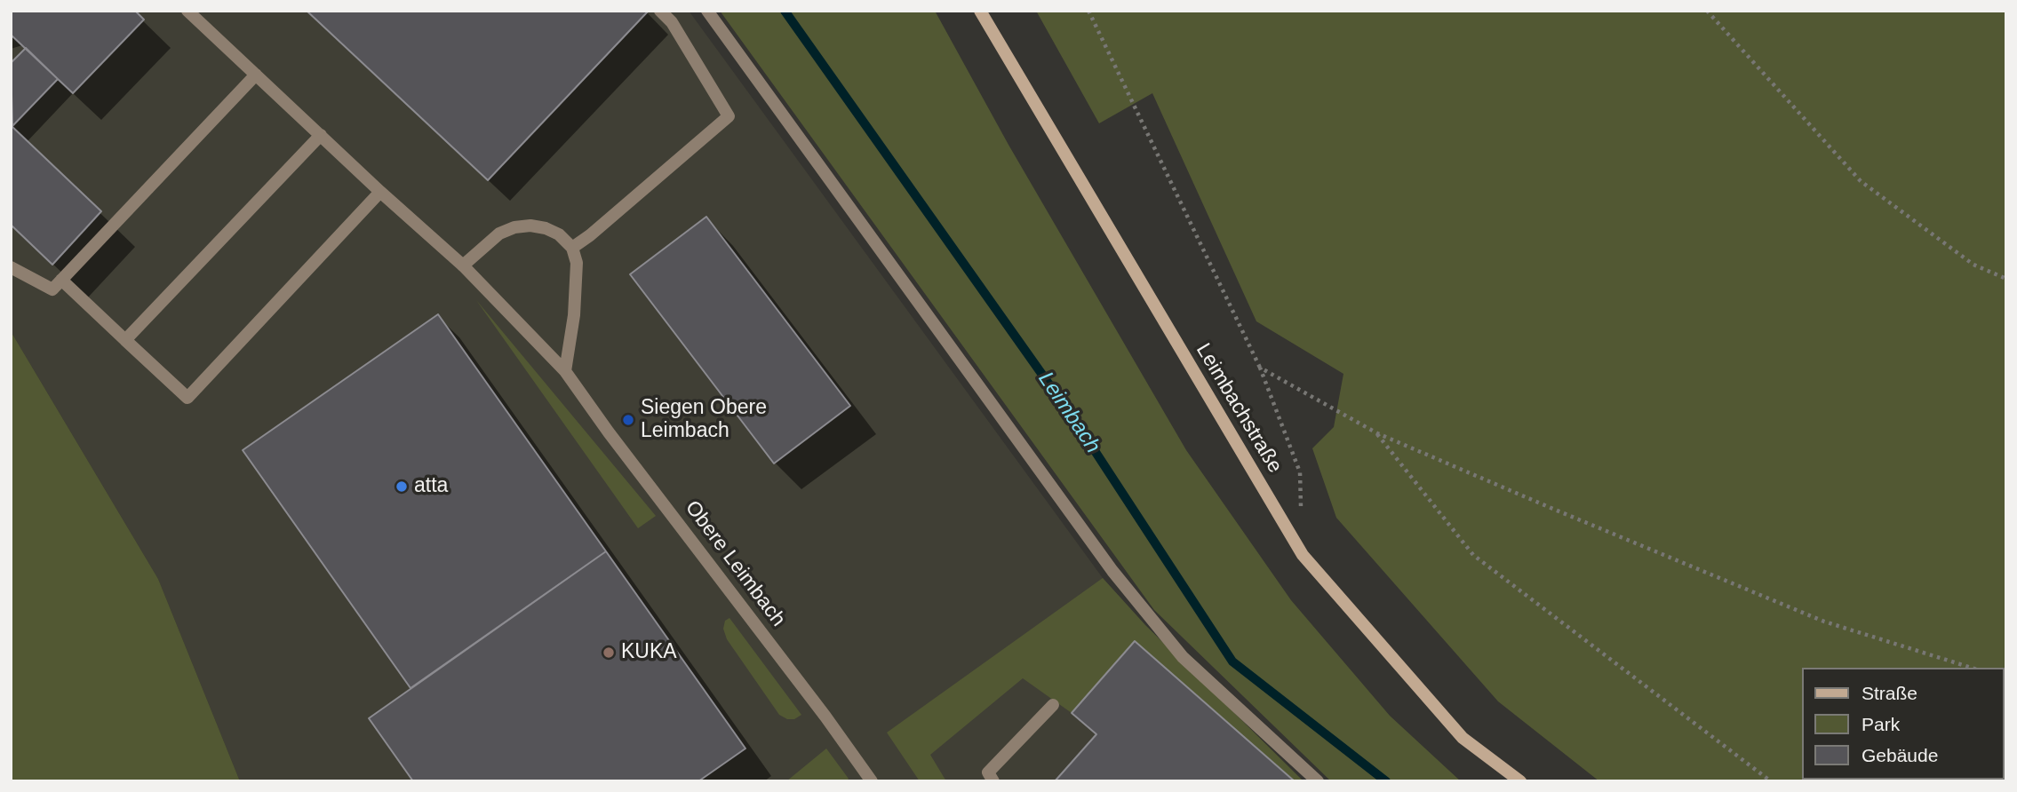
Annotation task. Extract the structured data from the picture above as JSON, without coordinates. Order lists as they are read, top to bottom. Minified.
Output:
{"streets":{"main road":["Leimbachstraße"],"street":["Obere Leimbach"]},"water":["Leimbach"],"places":["Siegen Obere Leimbach","atta","KUKA"],"legend":["Straße","Park","Gebäude"]}
